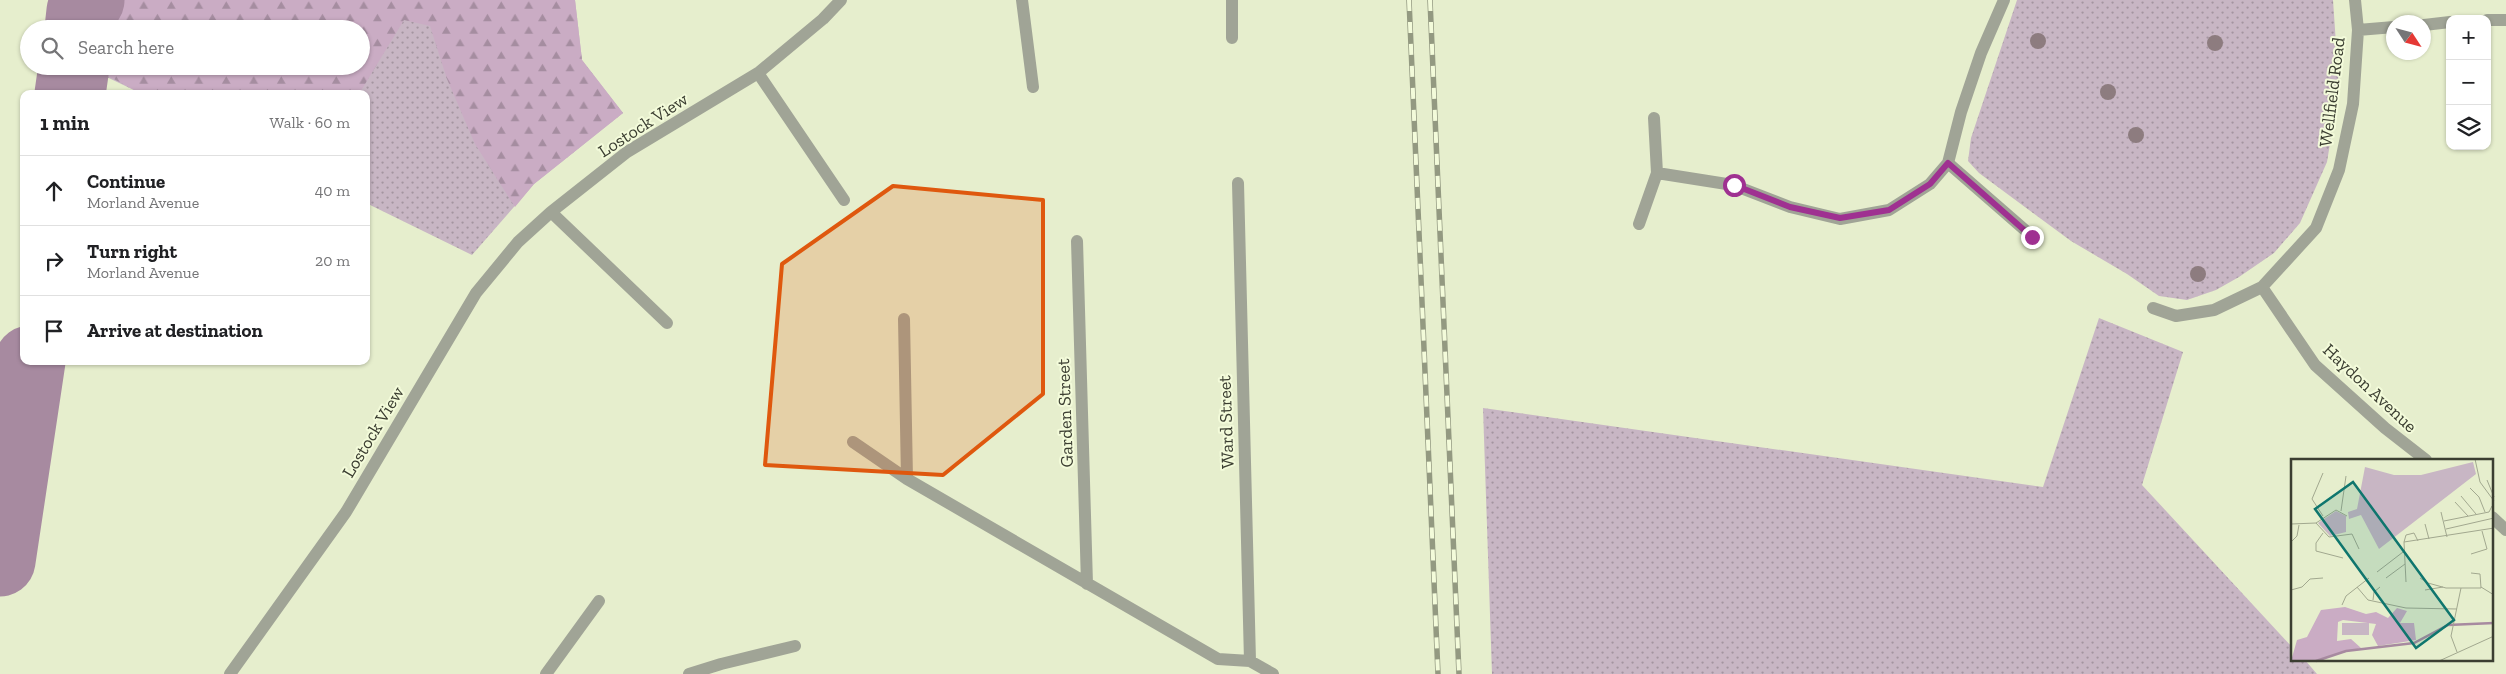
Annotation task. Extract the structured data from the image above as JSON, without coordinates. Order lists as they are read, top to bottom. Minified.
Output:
{"streets":{"street":["Wellfield Road","Lostock View","Haydon Avenue","Garden Street","Ward Street"]},"crossings":[["Wellfield Road","Haydon Avenue"]],"north":"bottom right","page":{"map_buttons":["+","−"],"search":"Search here","heading":["1 min","Walk · 60 m"],"list":[["Continue","Morland Avenue","40 m"],["Turn right","Morland Avenue","20 m"],"Arrive at destination"]}}
